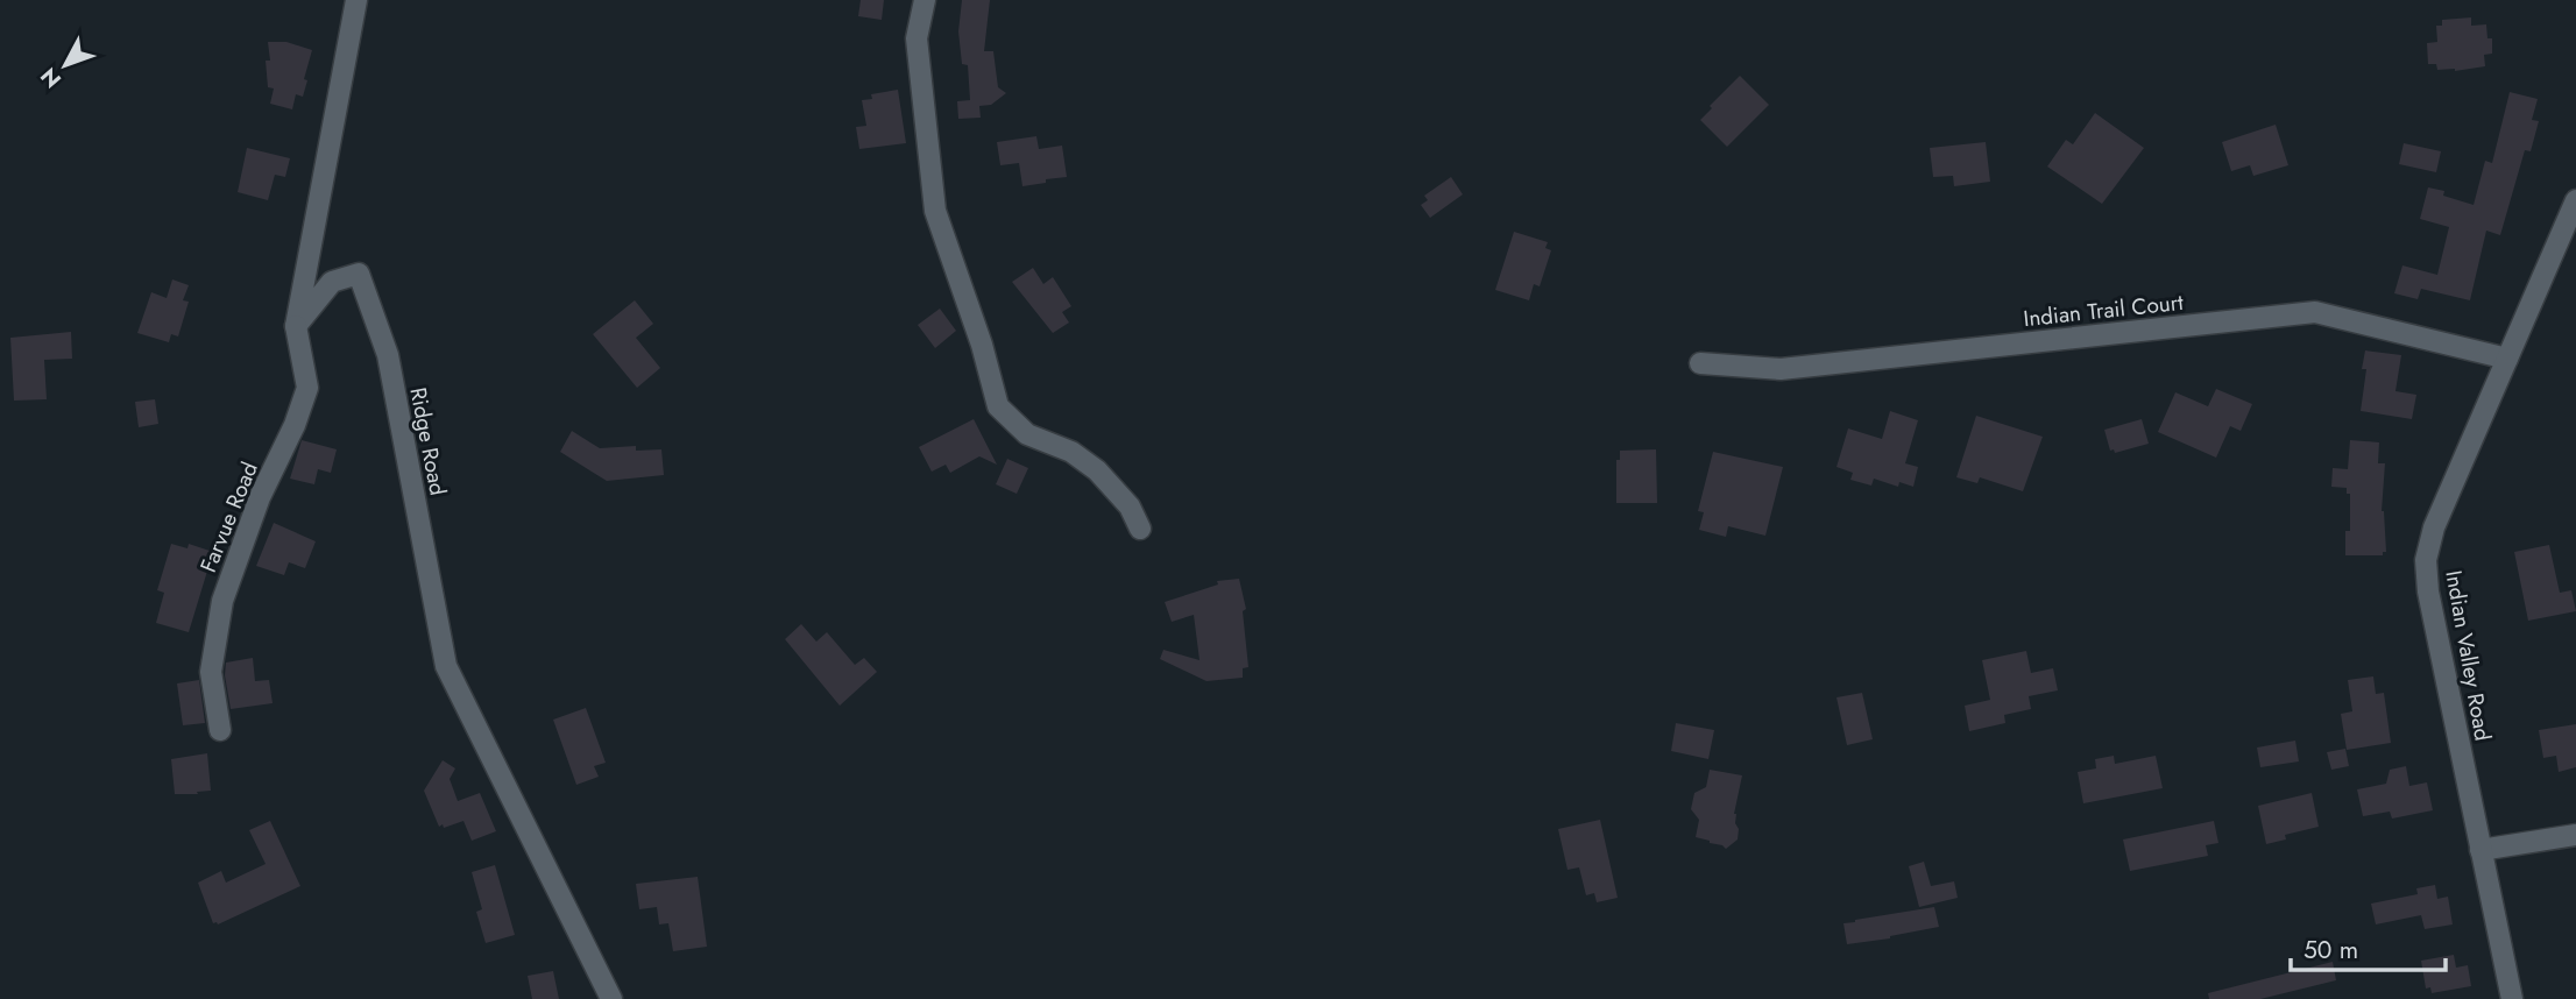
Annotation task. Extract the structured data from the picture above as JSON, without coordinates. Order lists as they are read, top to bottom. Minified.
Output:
{"streets":{"street":["Indian Trail Court","Ridge Road","Farvue Road","Indian Valley Road"]},"crossings":[["Indian Trail Court","Indian Valley Road"],["Ridge Road","Farvue Road"]],"scale_bar":"50 m","north":"bottom left"}
